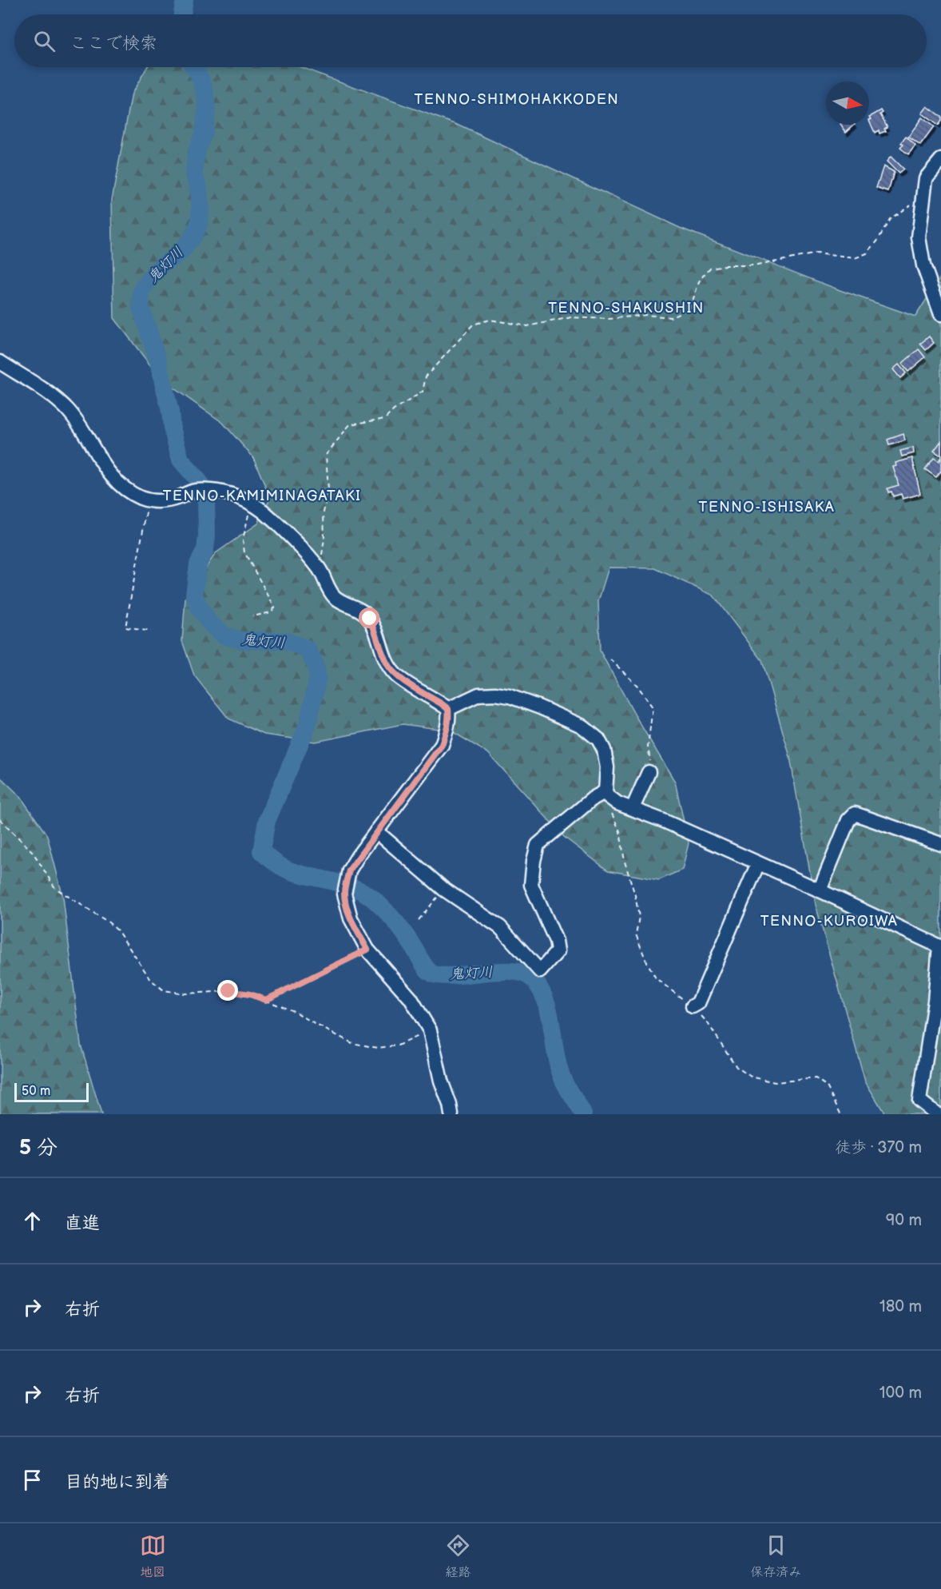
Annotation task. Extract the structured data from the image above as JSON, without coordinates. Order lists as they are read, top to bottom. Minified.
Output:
{"districts":["TENNO-SHIMOHAKKODEN","TENNO-SHAKUSHIN","TENNO-KAMIMINAGATAKI","TENNO-ISHISAKA","TENNO-KUROIWA"],"water":["鬼灯川"],"scale_bar":"50 m","north":"right","page":{"search":"ここで検索","scale":"50 m","heading":["5 分","徒歩 · 370 m"],"list":[["直進","90 m"],["右折","180 m"],["右折","100 m"],"目的地に到着"],"nav":["地図","経路","保存済み"]}}
